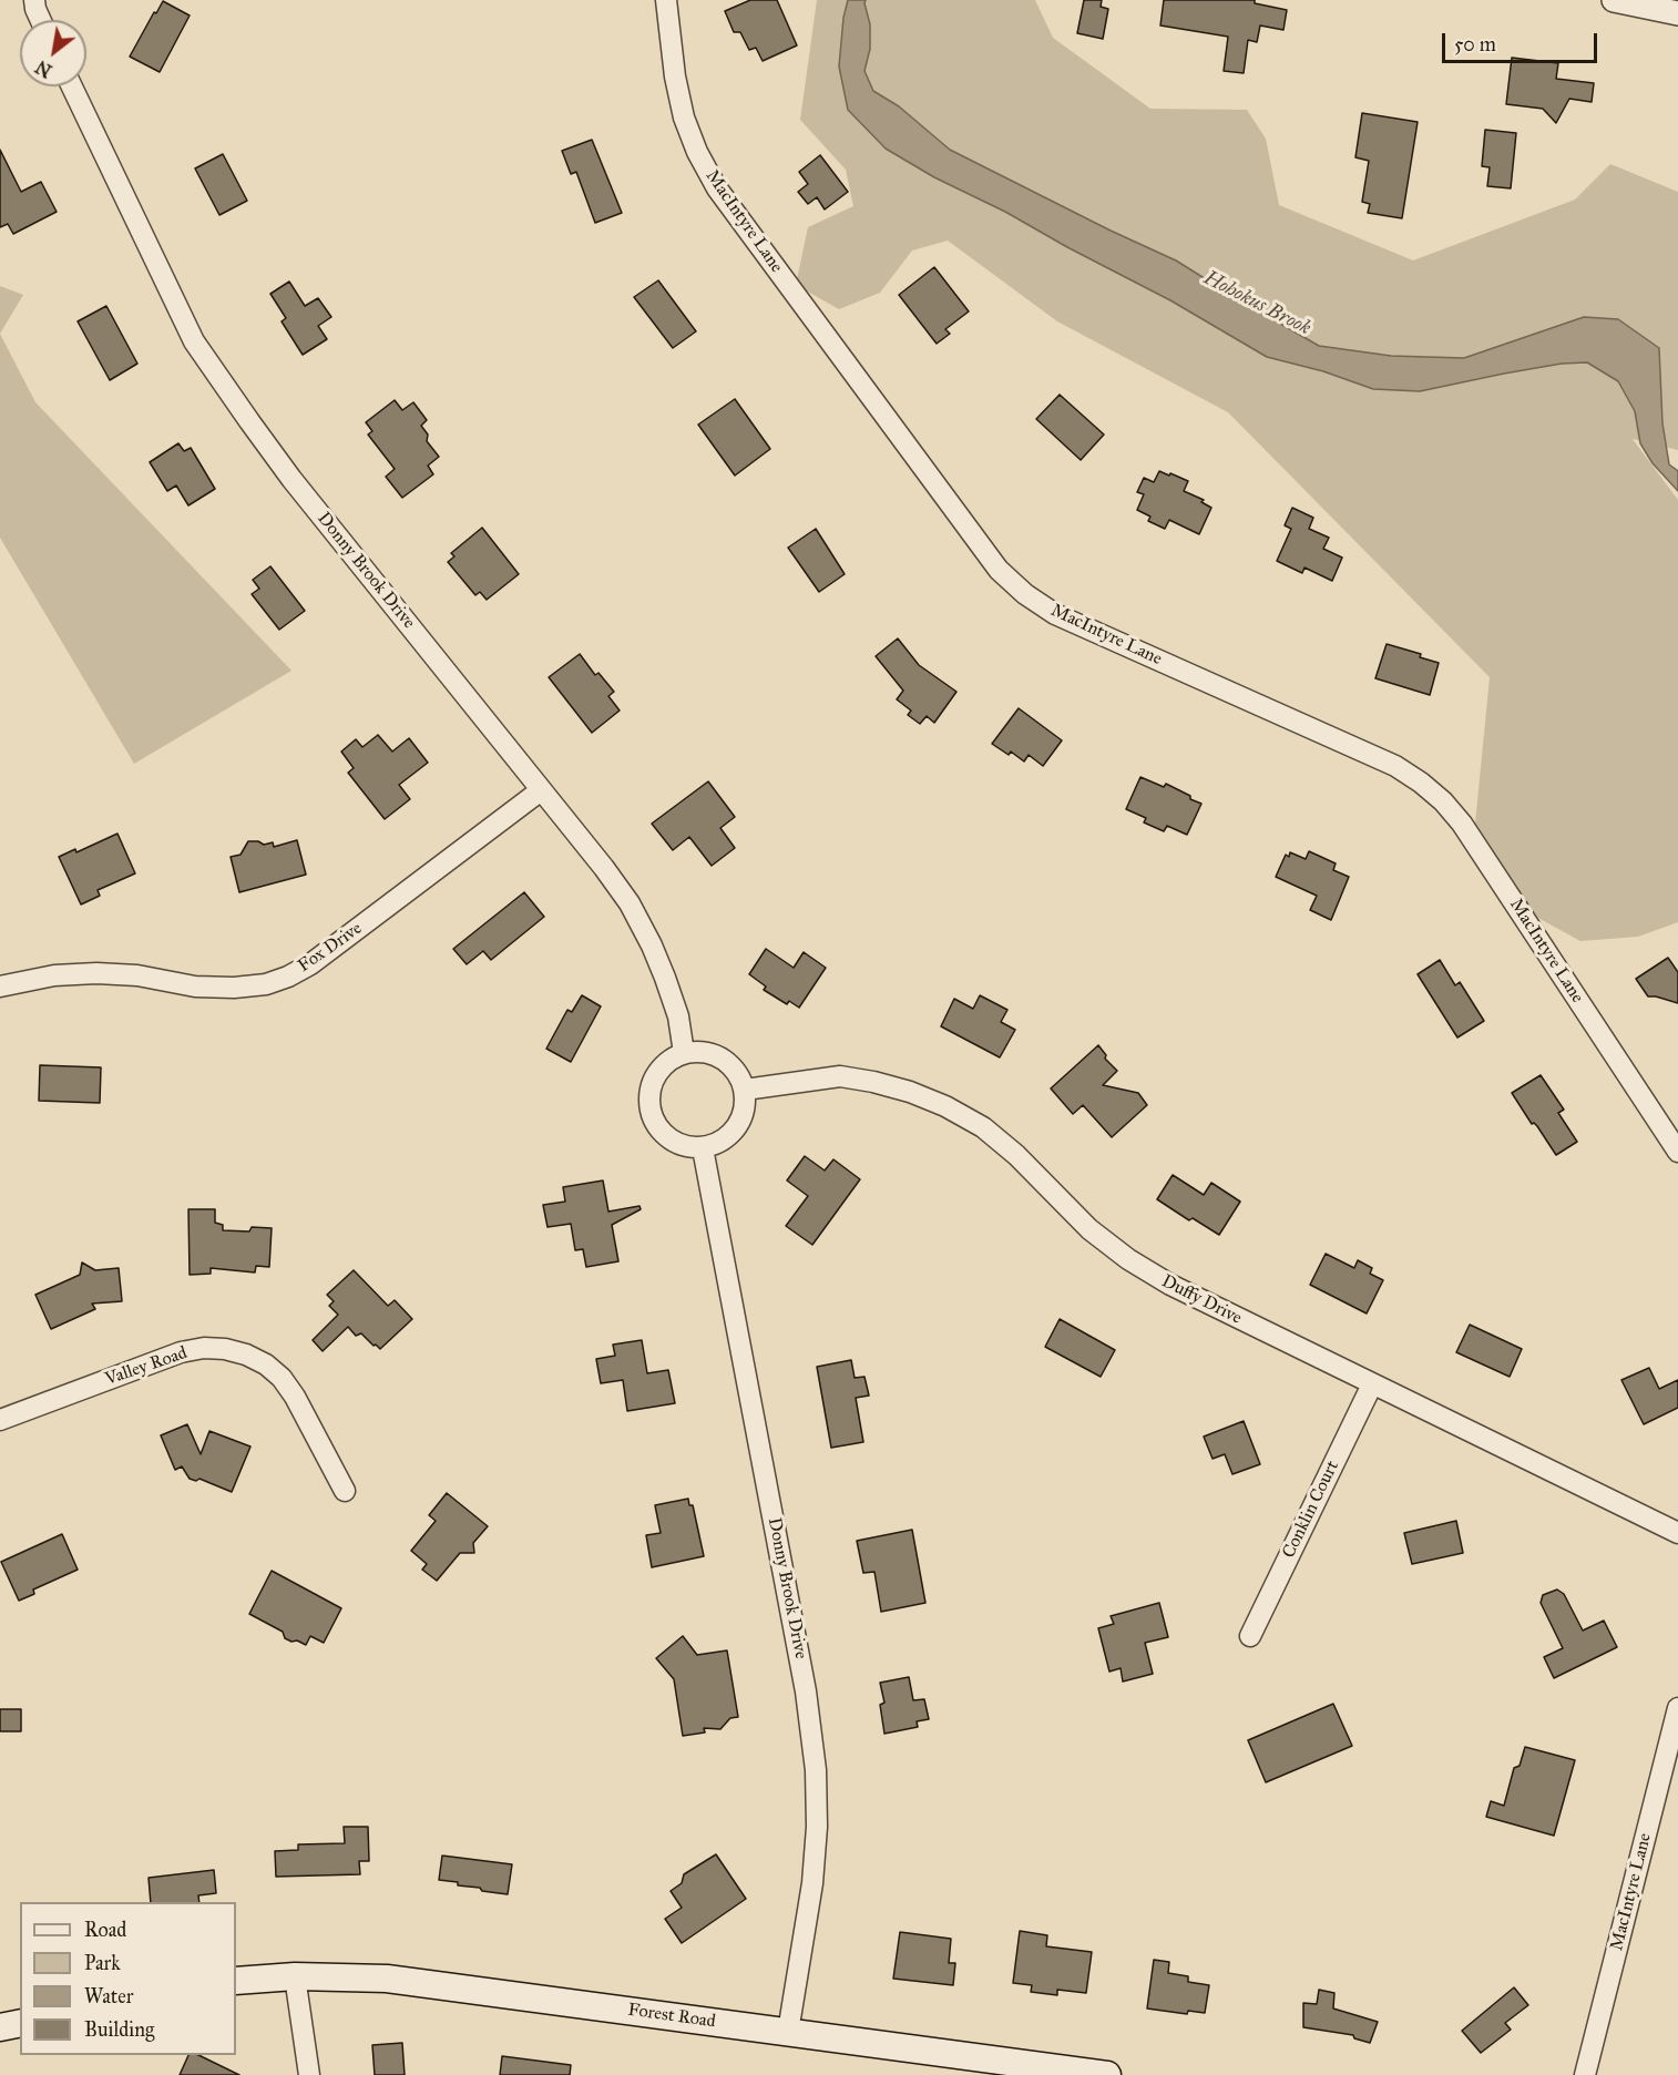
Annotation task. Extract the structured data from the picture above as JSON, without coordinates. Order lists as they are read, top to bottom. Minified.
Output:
{"streets":{"main road":["Forest Road"],"street":["MacIntyre Lane","Donny Brook Drive","Fox Drive","Duffy Drive","Valley Road","Conklin Court"]},"crossings":[["Donny Brook Drive","Fox Drive"],["Donny Brook Drive","Duffy Drive"],["Donny Brook Drive","Forest Road"],["Duffy Drive","Conklin Court"]],"water":["Hohokus Brook"],"legend":["Road","Park","Water","Building"],"scale_bar":"50 m","north":"bottom left"}
